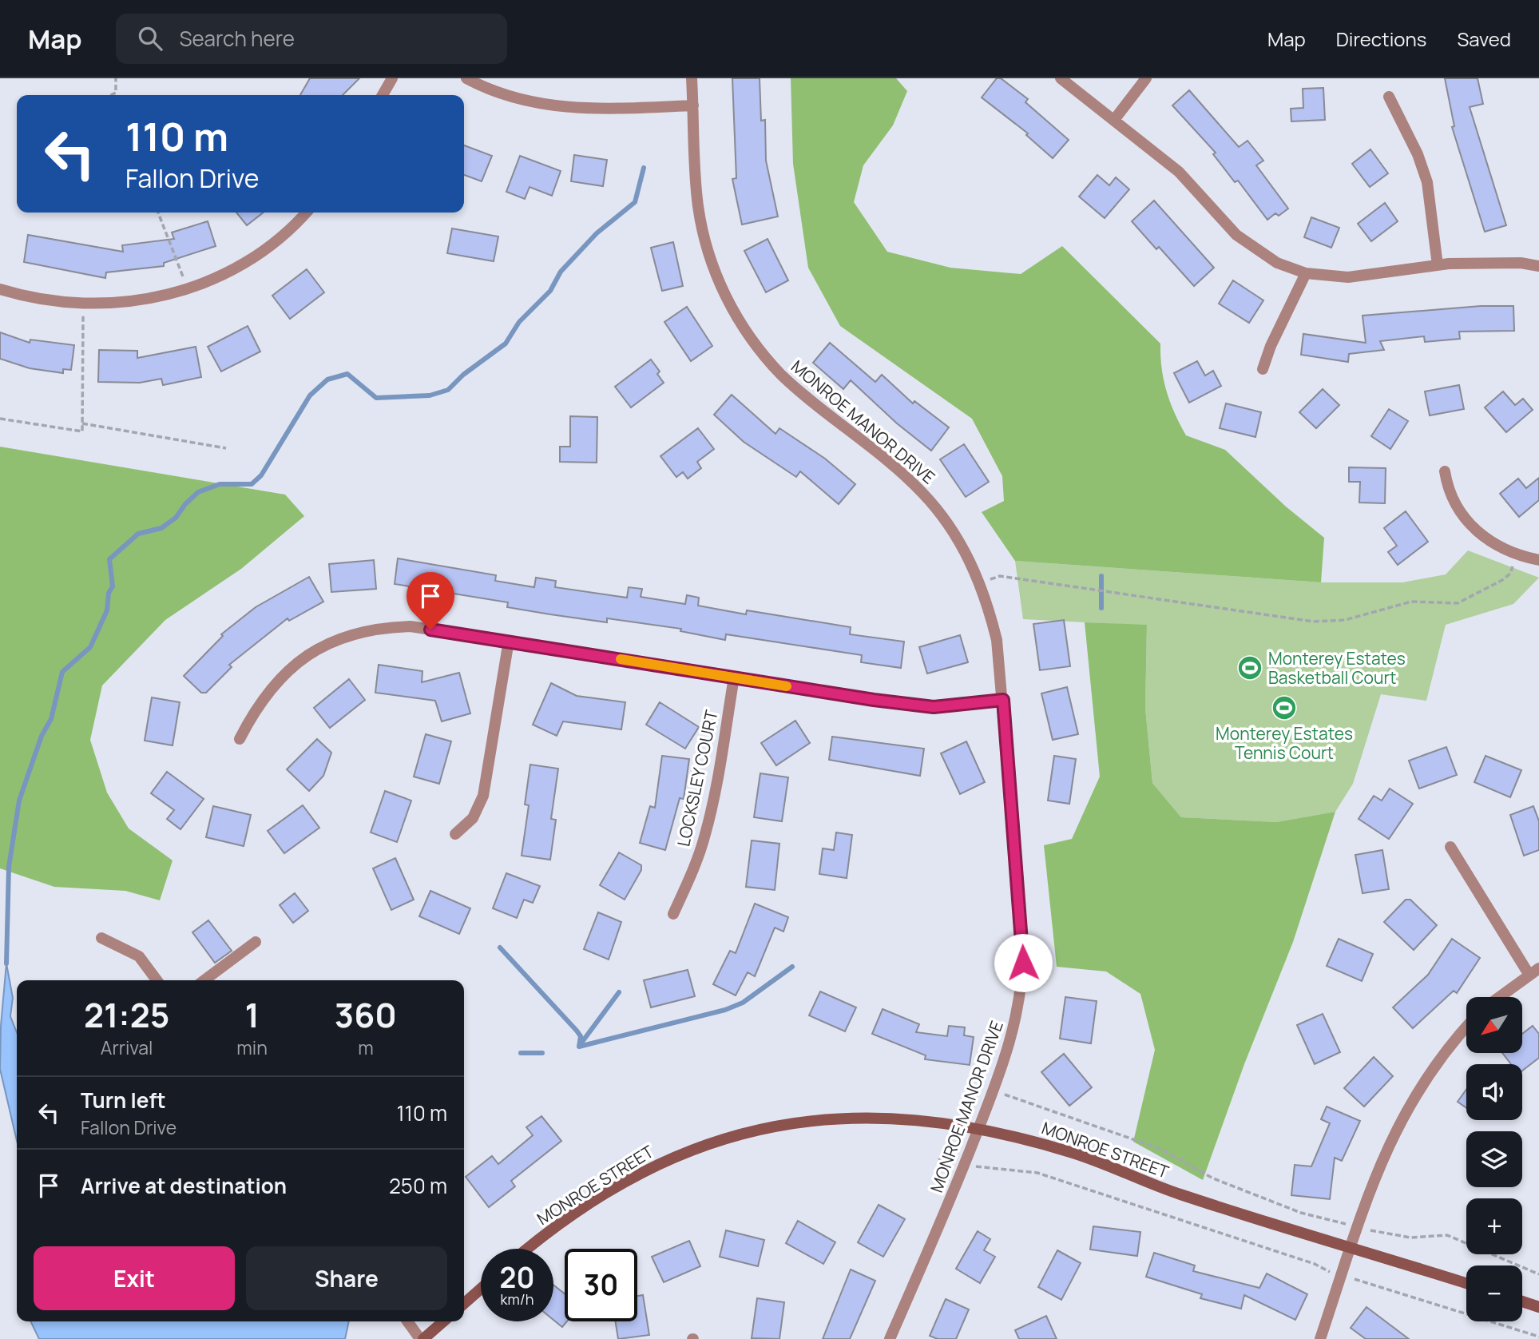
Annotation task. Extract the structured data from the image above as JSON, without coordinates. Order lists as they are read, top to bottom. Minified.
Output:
{"streets":{"main road":["MONROE STREET"],"street":["MONROE MANOR DRIVE","LOCKSLEY COURT"]},"crossings":[["MONROE MANOR DRIVE","MONROE STREET"]],"places":{"sports":["Monterey Estates Basketball Court","Monterey Estates Tennis Court"]},"north":"bottom left","page":{"header":"Map","search":"Search here","nav":["Map","Directions","Saved"],"turn":["110 m","Fallon Drive"],"eta":["21:25","Arrival","1","min","360","m"],"map_buttons":["+","−"],"list":[{"name":"Turn left","note":"Fallon Drive","value":"110 m"},{"name":"Arrive at destination","value":"250 m"}],"buttons":["Exit","Share"],"speed":"20 km/h","limit":"30"}}
